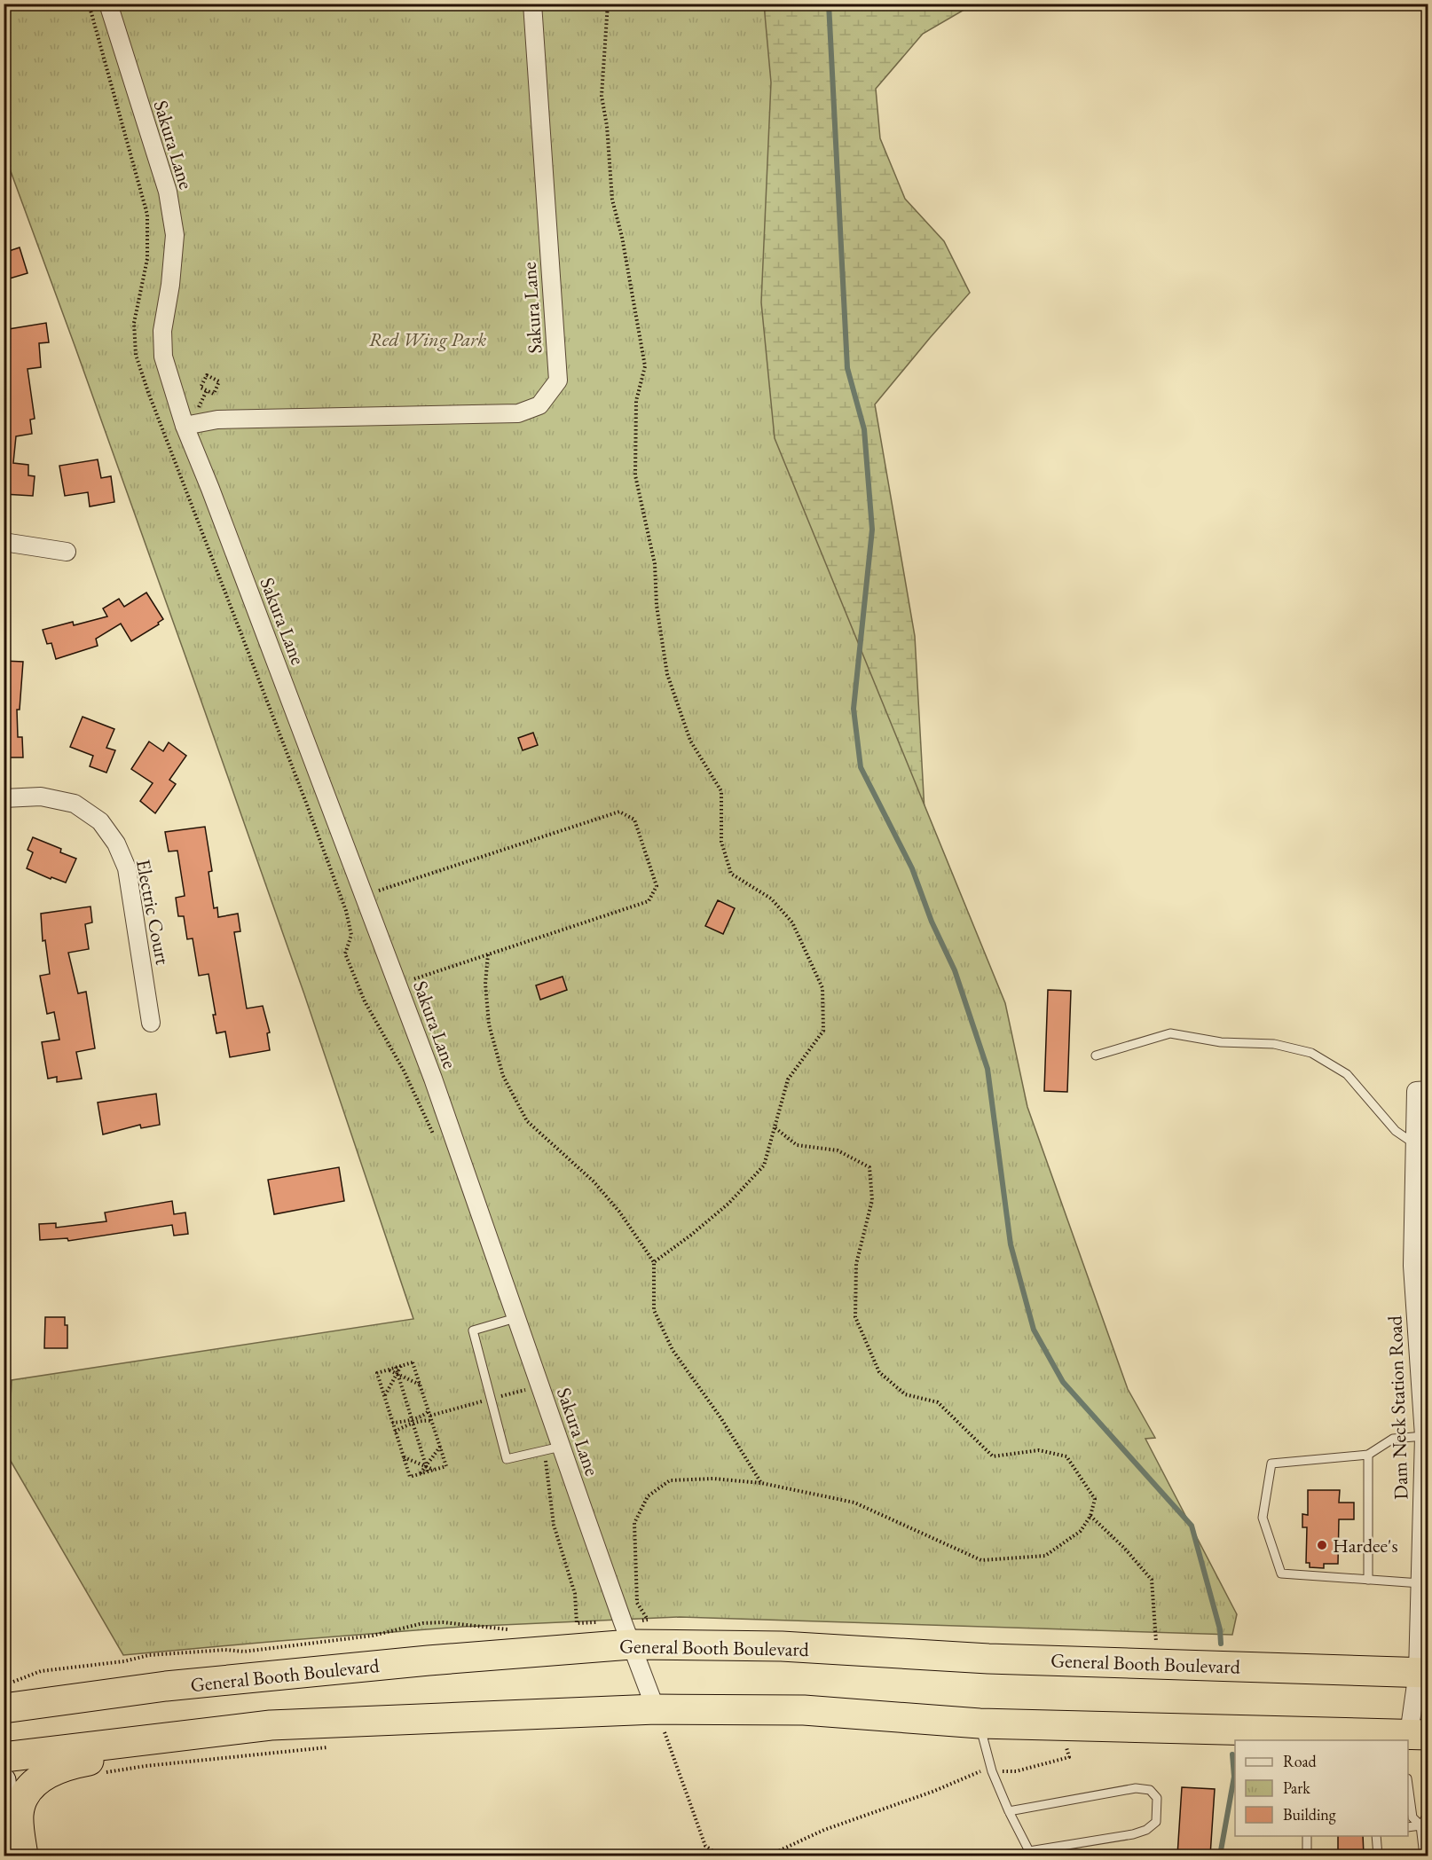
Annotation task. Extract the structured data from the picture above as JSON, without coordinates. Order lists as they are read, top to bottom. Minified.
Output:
{"streets":{"highway":["General Booth Boulevard"],"street":["Sakura Lane","Electric Court","Dam Neck Station Road"]},"crossings":[["Sakura Lane","General Booth Boulevard"],["Dam Neck Station Road","General Booth Boulevard"]],"parks":["Red Wing Park"],"places":["Hardee's"],"legend":["Road","Park","Building"]}
